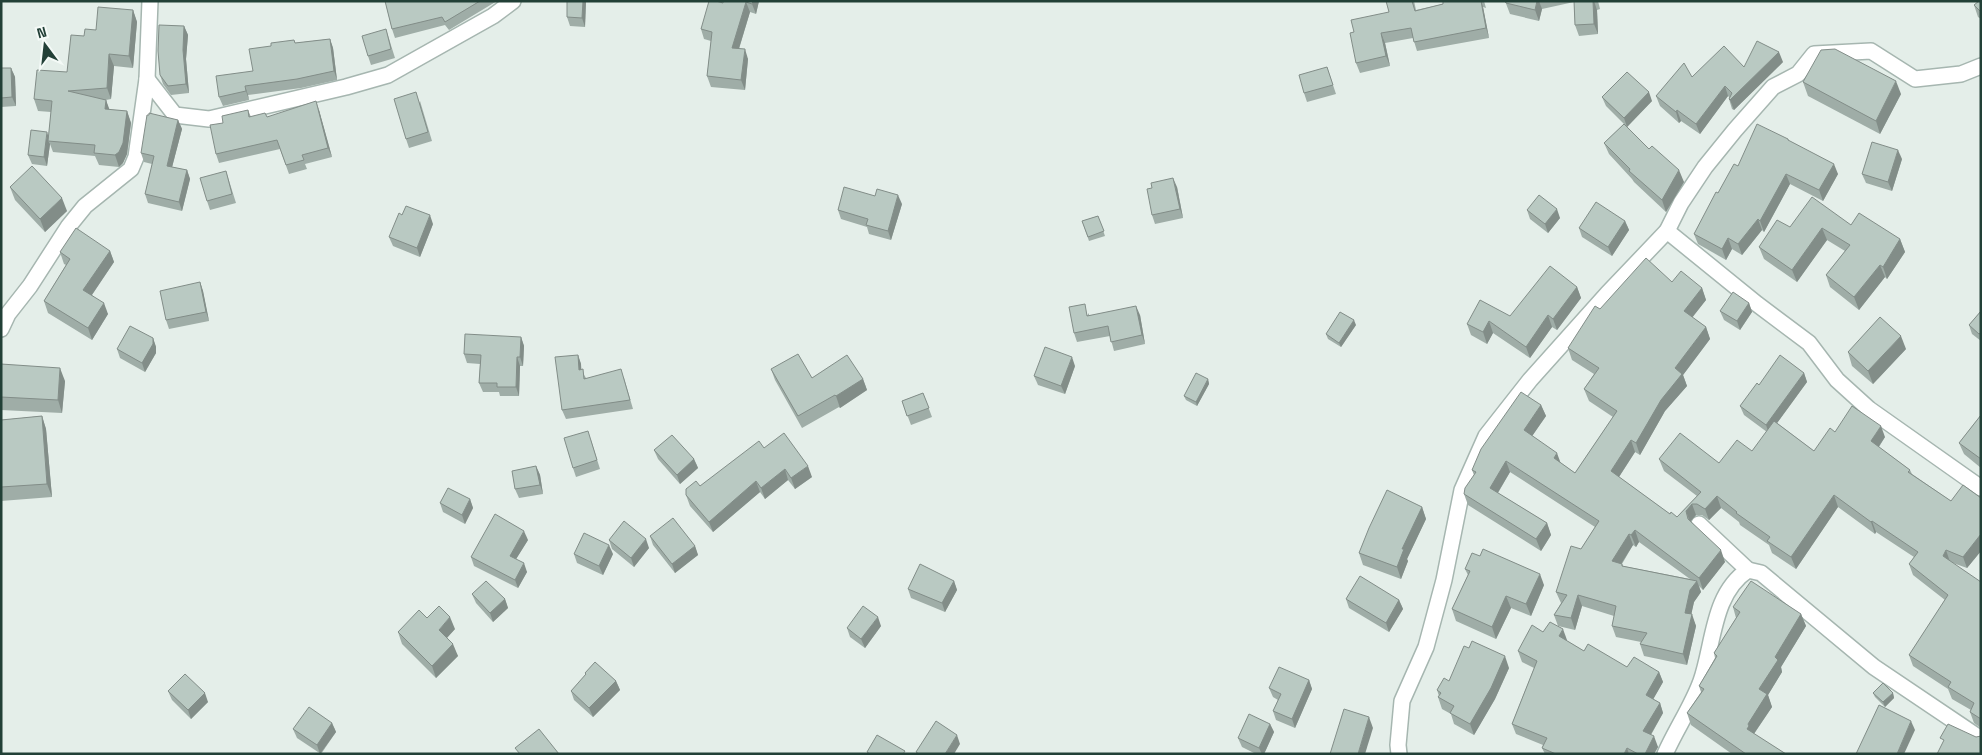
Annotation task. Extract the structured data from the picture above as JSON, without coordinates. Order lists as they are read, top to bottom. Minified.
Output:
{"north":"top"}
